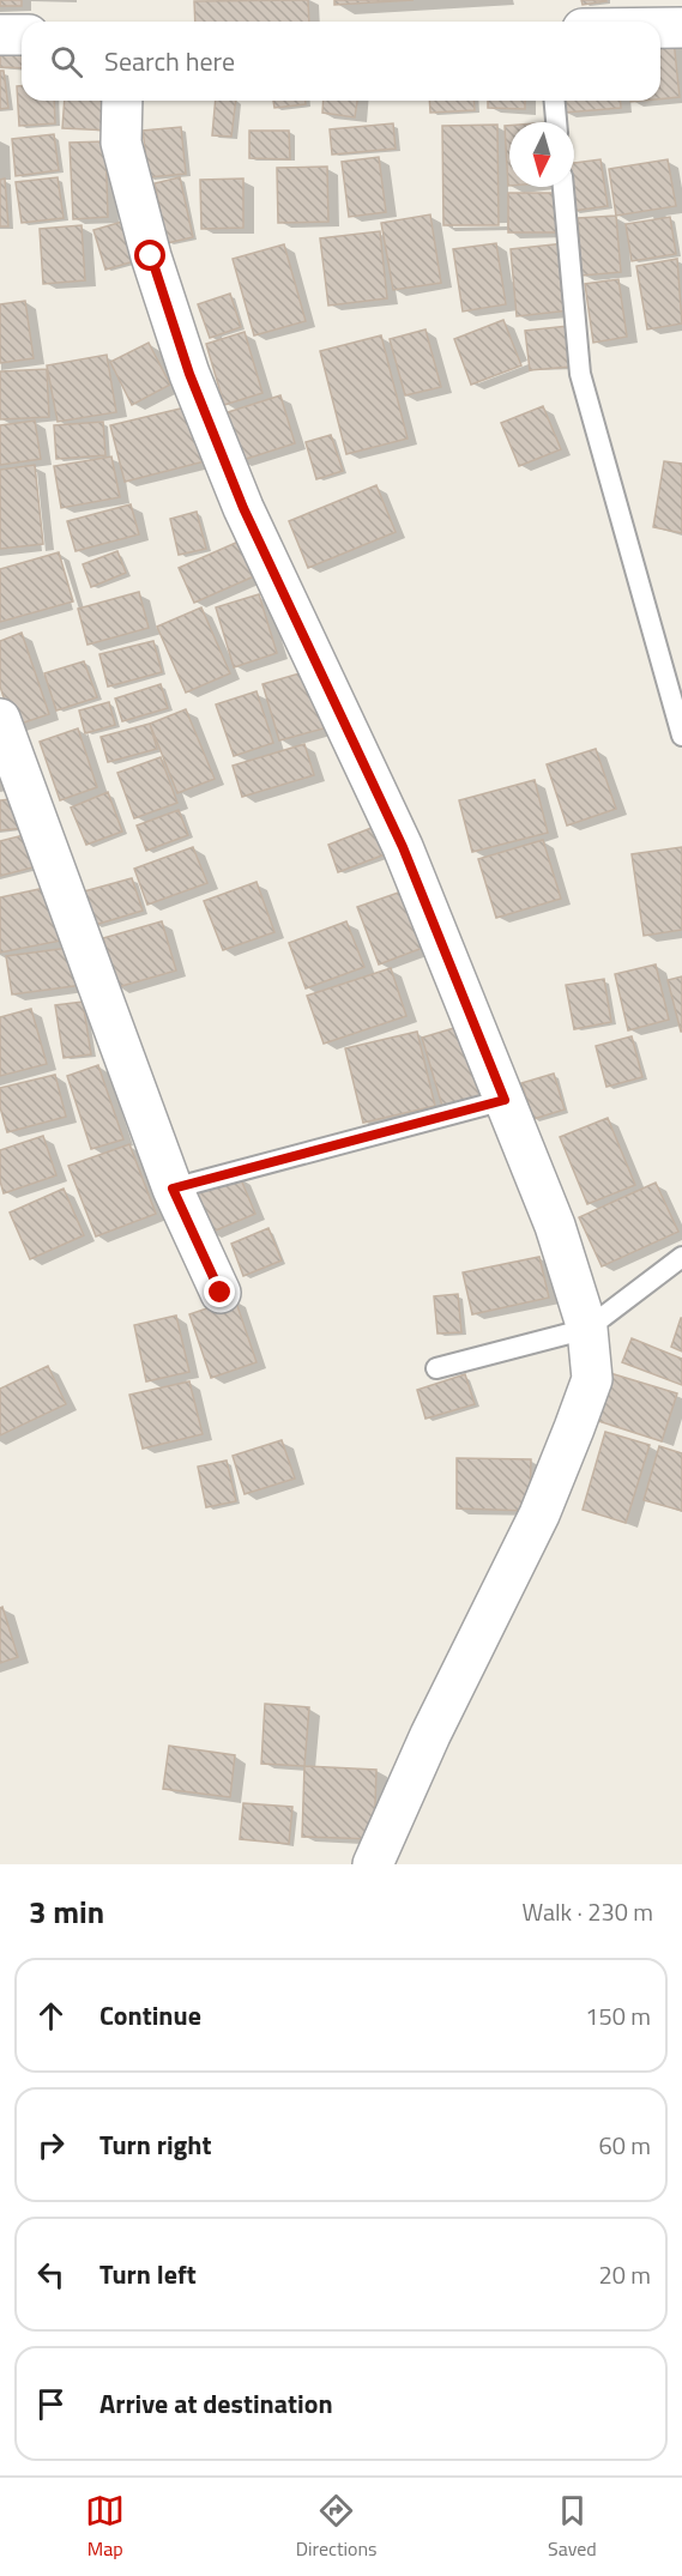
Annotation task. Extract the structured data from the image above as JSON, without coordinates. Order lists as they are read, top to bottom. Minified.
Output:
{"north":"bottom","page":{"search":"Search here","heading":["3 min","Walk · 230 m"],"list":[["Continue","150 m"],["Turn right","60 m"],["Turn left","20 m"],"Arrive at destination"],"nav":["Map","Directions","Saved"]}}
